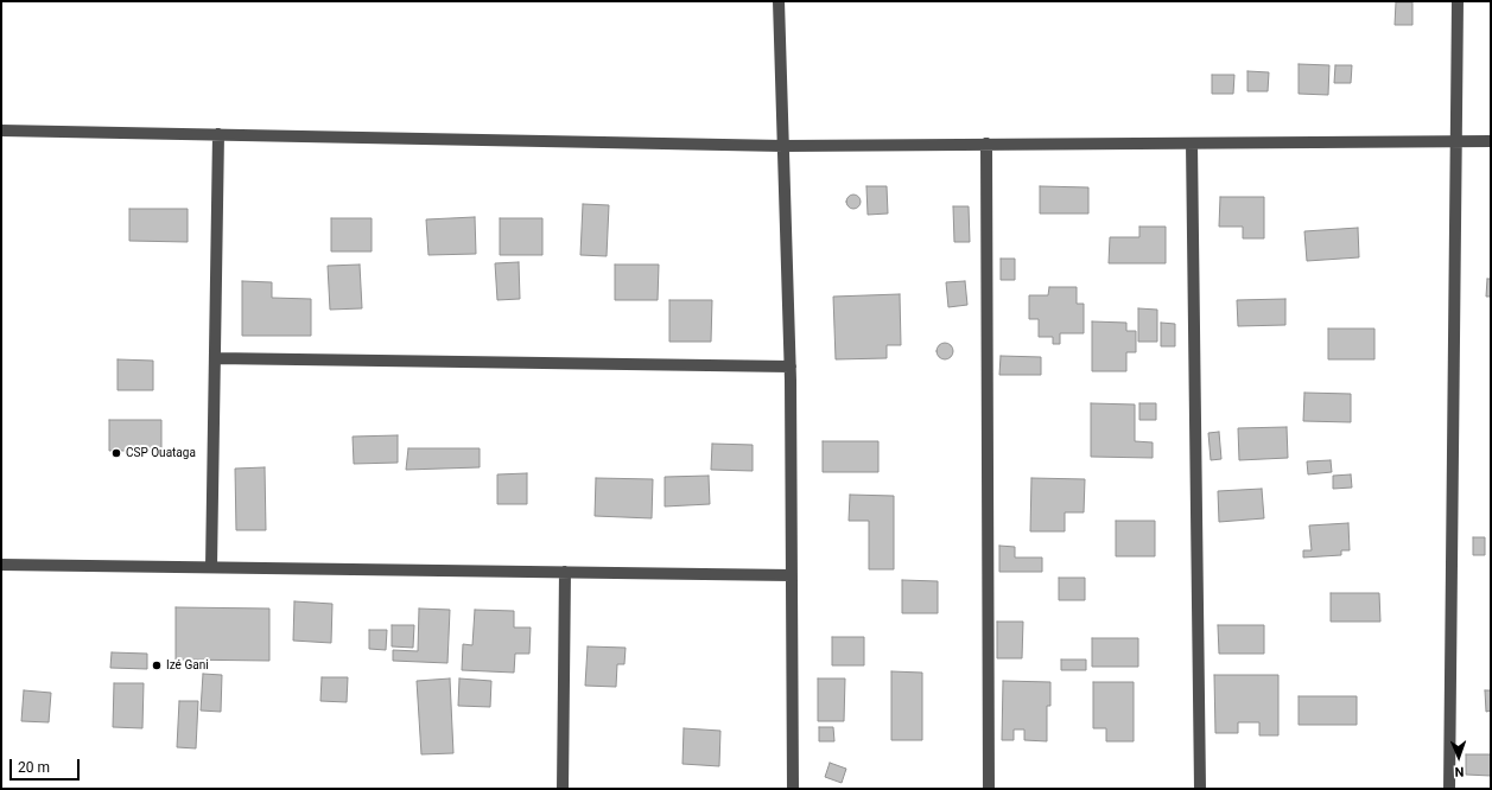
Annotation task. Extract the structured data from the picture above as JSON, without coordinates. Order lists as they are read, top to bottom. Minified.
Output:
{"places":["CSP Ouataga","Izé Gani"],"scale_bar":"20 m","north":"bottom"}
